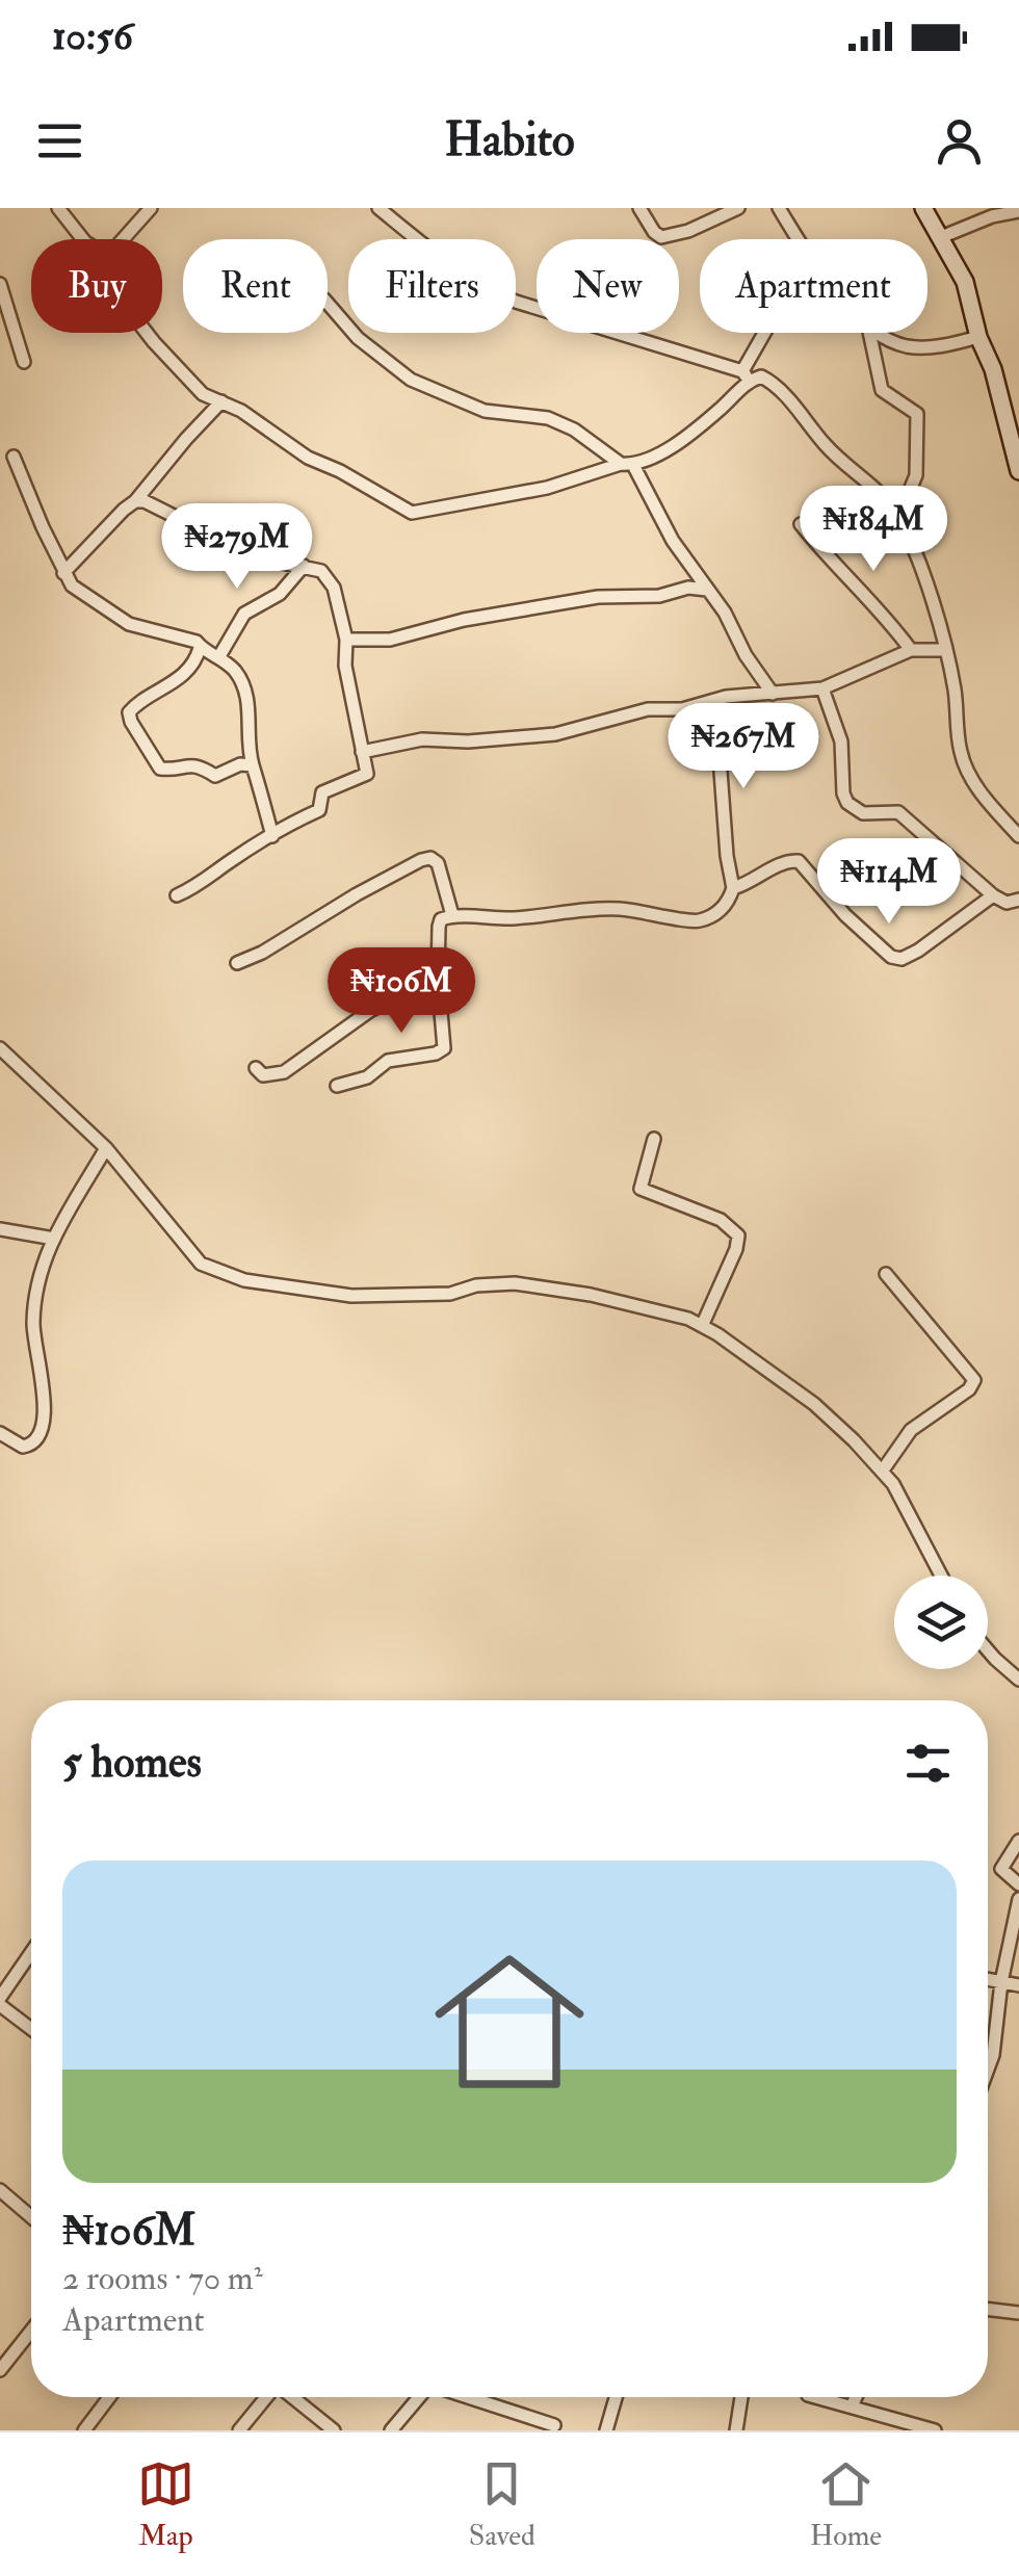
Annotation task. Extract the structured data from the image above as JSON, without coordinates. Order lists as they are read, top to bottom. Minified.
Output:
{"page":{"status":"10:56","header":"Habito","chip":["Buy","Rent","Filters","New","Apartment"],"price":["₦184M","₦279M","₦267M","₦114M","₦106M"],"heading":"5 homes","list":[{"name":"₦106M","note":"2 rooms · 70 m² · Apartment"}],"tabs":["Map","Saved","Home"]}}
